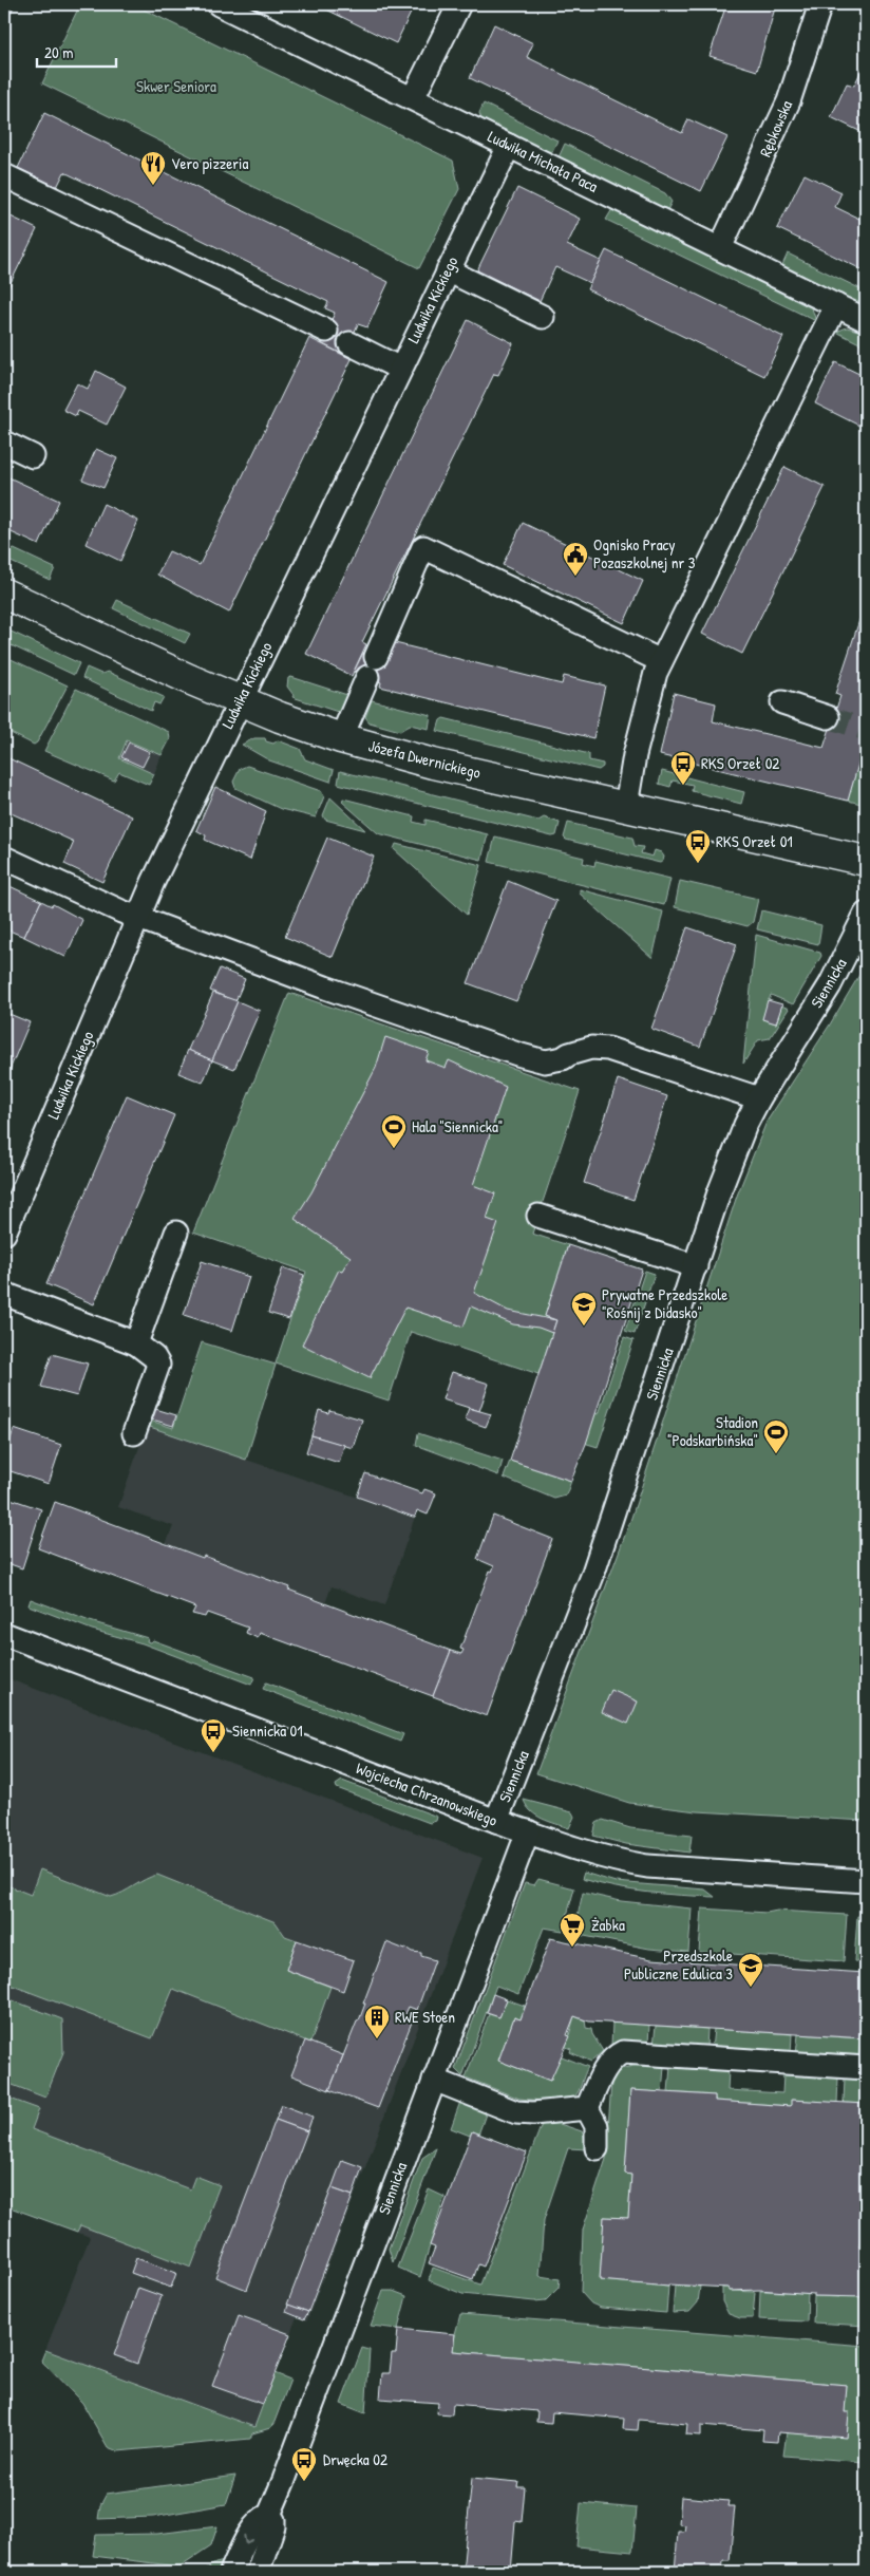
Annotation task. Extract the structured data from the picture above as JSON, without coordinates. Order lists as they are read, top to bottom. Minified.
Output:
{"streets":{"street":["Rębkowska","Ludwika Michała Paca","Ludwika Kickiego","Józefa Dwernickiego","Siennicka","Wojciecha Chrzanowskiego"]},"crossings":[["Rębkowska","Ludwika Michała Paca"],["Ludwika Michała Paca","Ludwika Kickiego"],["Ludwika Kickiego","Józefa Dwernickiego"],["Siennicka","Wojciecha Chrzanowskiego"]],"parks":["Skwer Seniora"],"places":{"restaurant":["Vero pizzeria"],"public building":["Ognisko Pracy Pozaszkolnej nr 3"],"bus stop":["RKS Orzeł 02","RKS Orzeł 01","Siennicka 01","Drwęcka 02"],"sports":["Hala \"Siennicka\"","Stadion \"Podskarbińska\""],"school or university":["Prywatne Przedszkole \"Rośnij z Didasko\"","Przedszkole Publiczne Edulica 3"],"supermarket":["Żabka"],"building":["RWE Stoen"]},"scale_bar":"20 m"}
